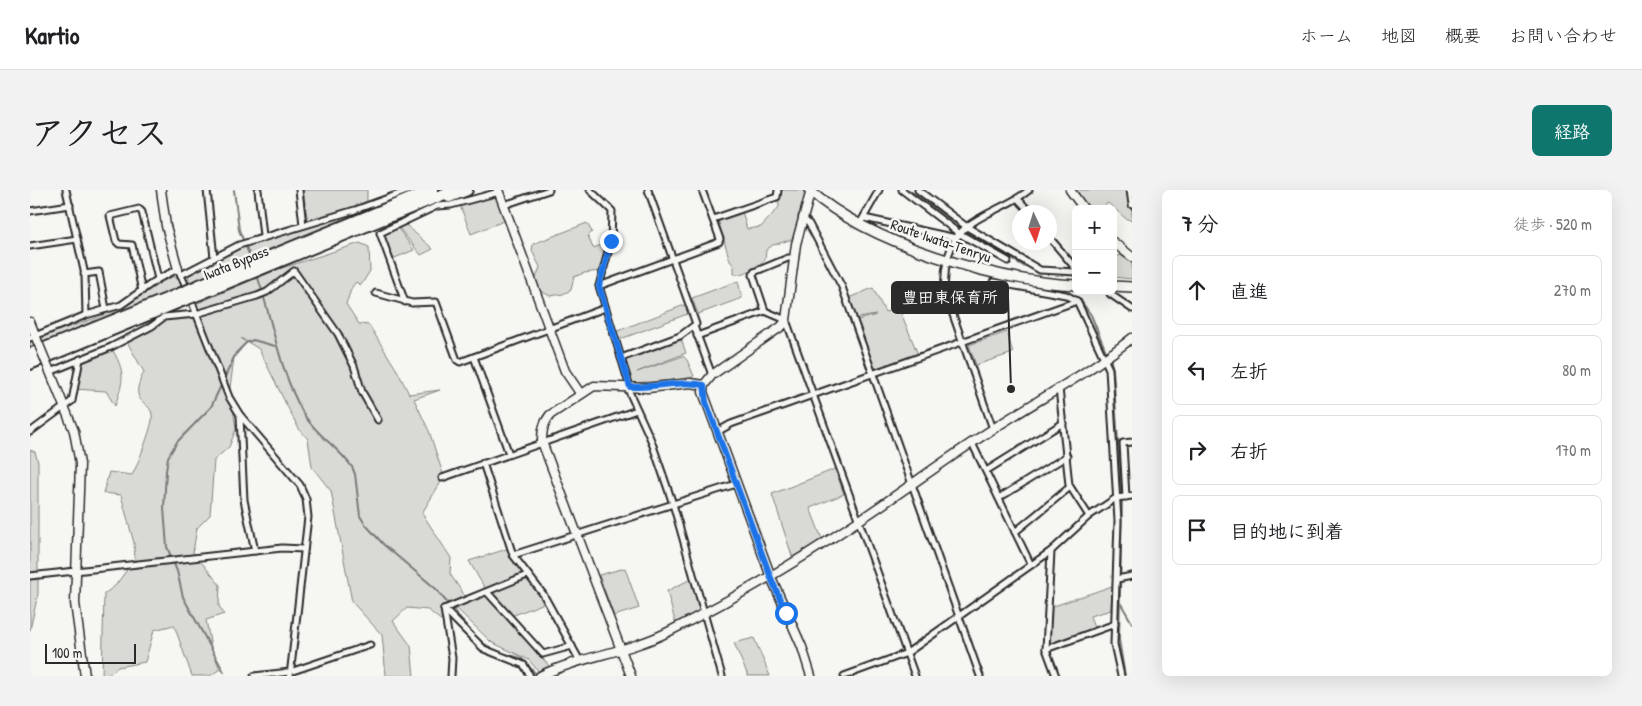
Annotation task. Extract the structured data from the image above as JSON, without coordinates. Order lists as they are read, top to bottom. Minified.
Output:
{"streets":{"highway":["Iwata Bypass"],"main road":["Route Iwata-Tenryu"]},"places":["豊田東保育所"],"scale_bar":"100 m","north":"bottom","page":{"header":"Kartio","nav":["ホーム","地図","概要","お問い合わせ"],"title":"アクセス","buttons":"経路","heading":["7 分","徒歩 · 520 m"],"map_buttons":["+","−"],"list":[["直進","270 m"],["左折","80 m"],["右折","170 m"],"目的地に到着"],"scale":"100 m"}}
